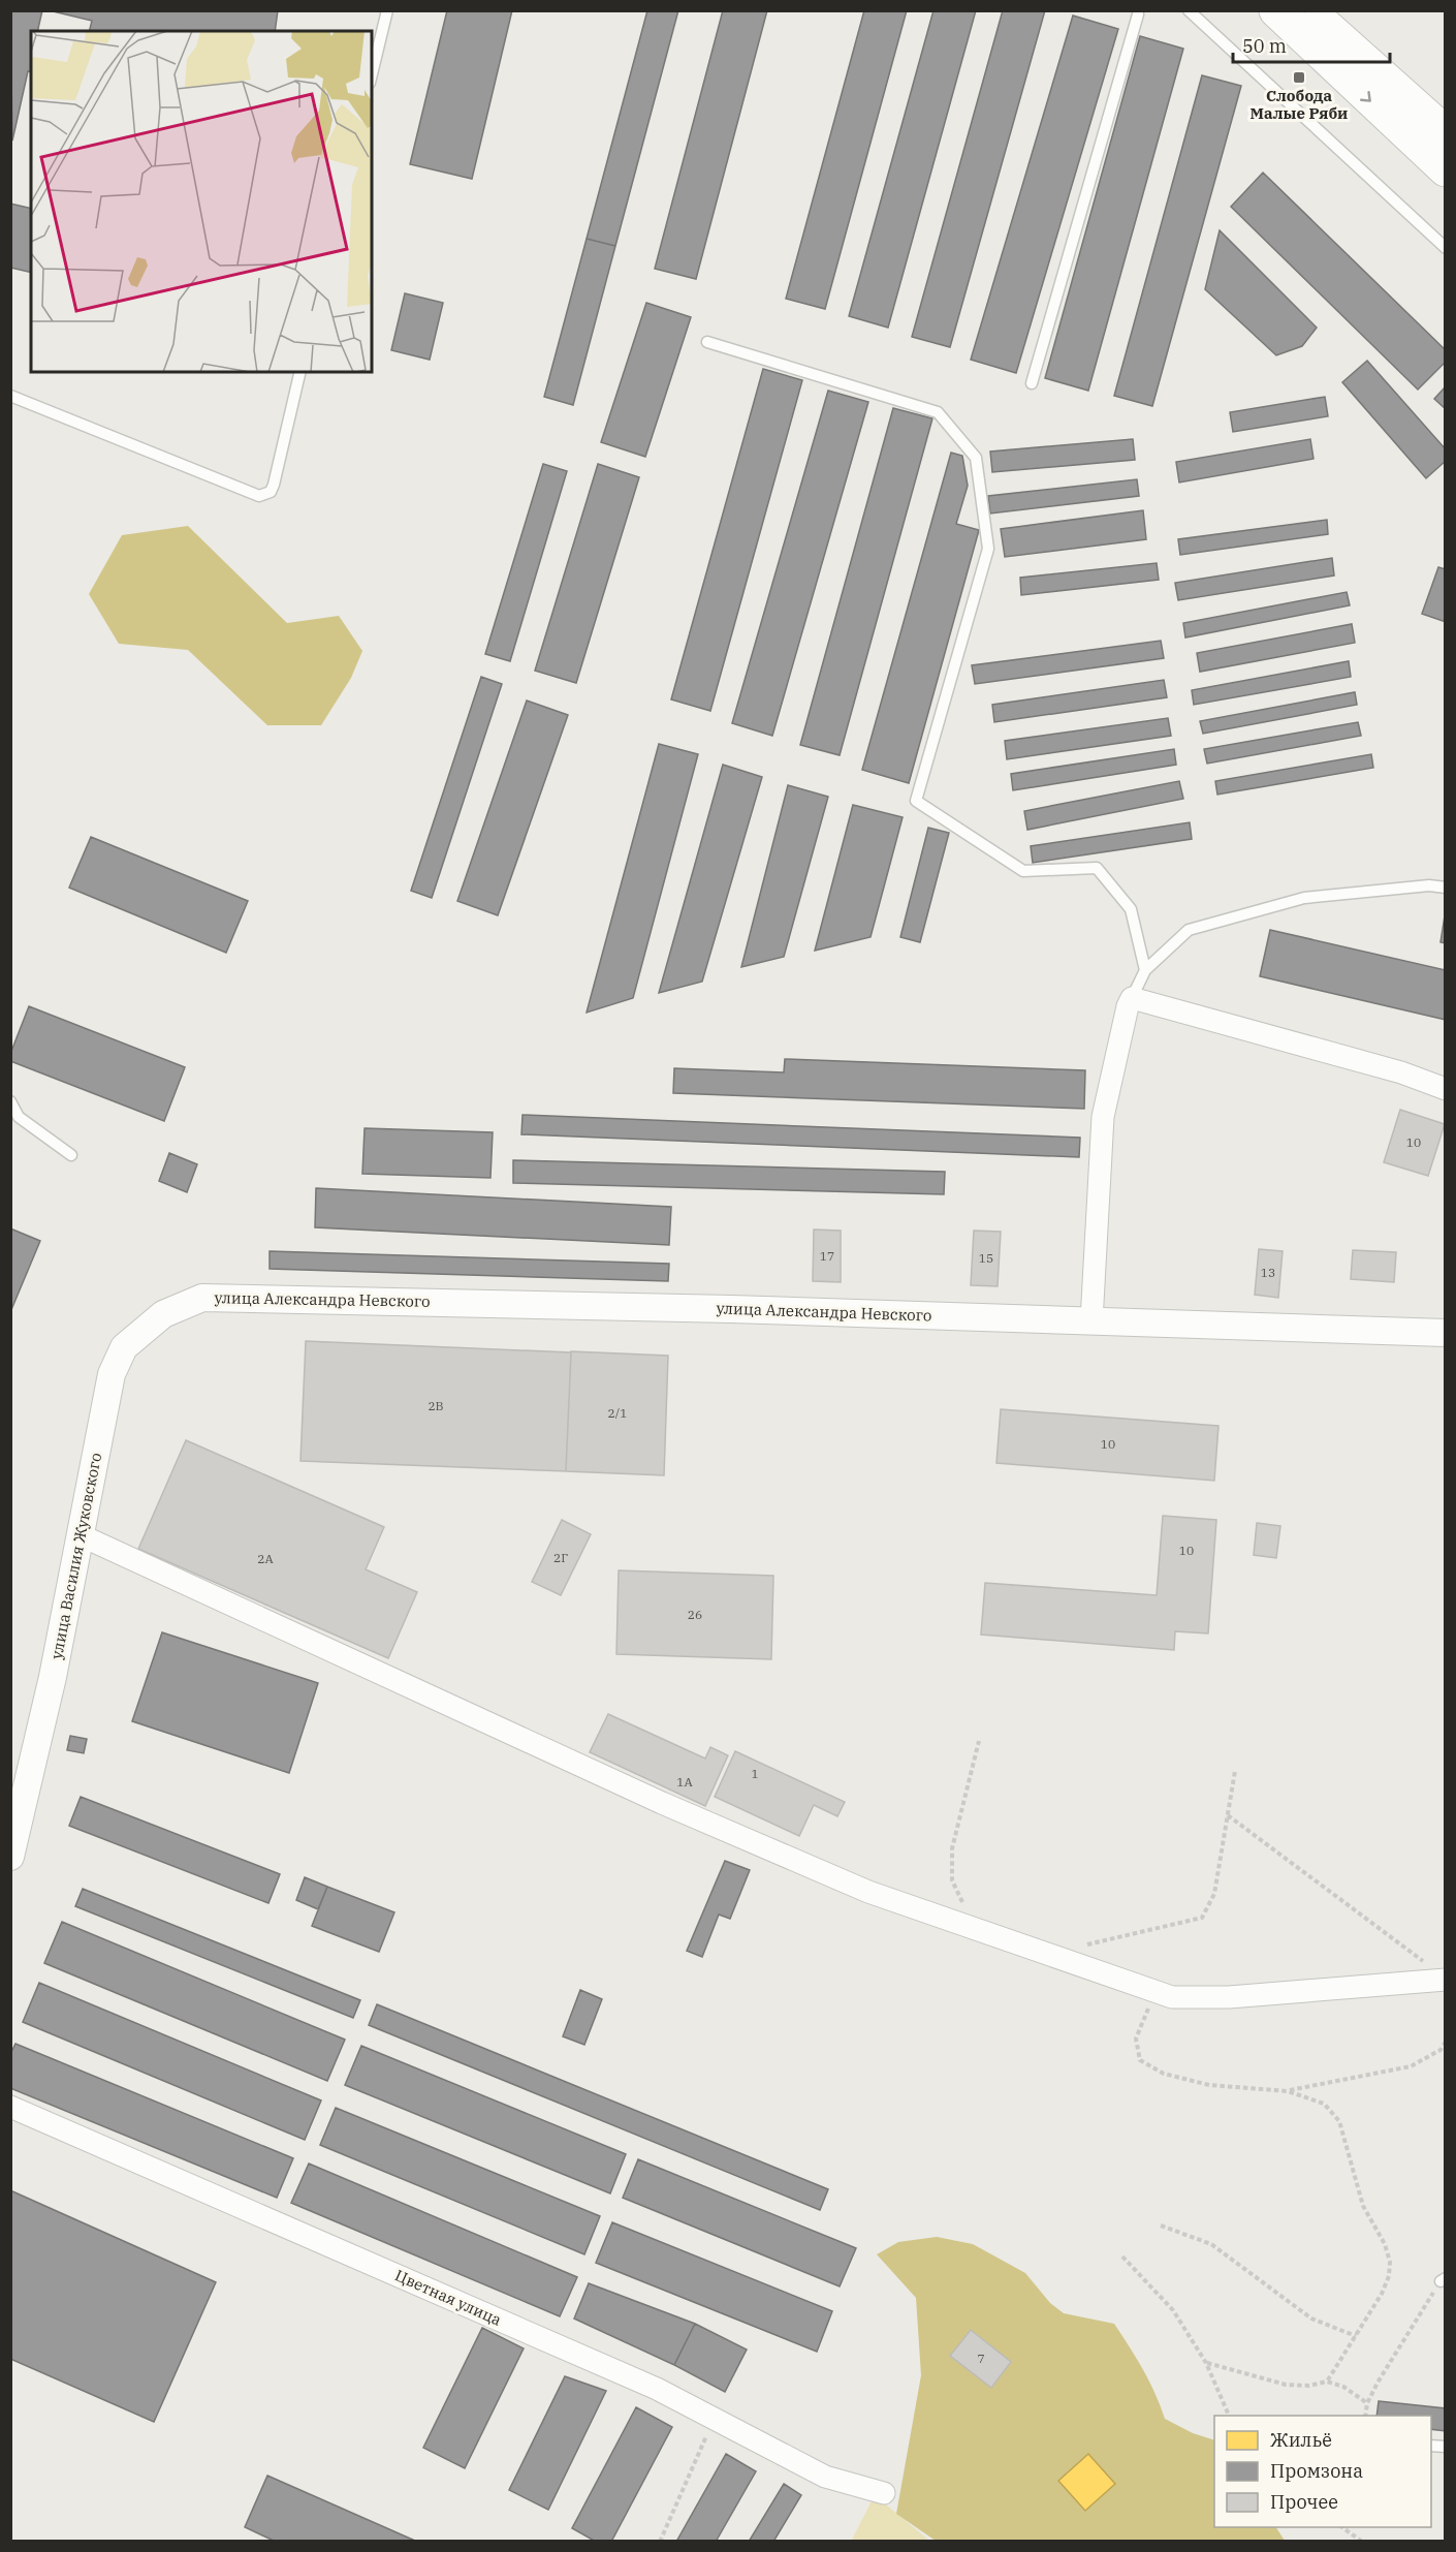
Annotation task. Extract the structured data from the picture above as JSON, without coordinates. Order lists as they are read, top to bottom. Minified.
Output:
{"streets":{"street":["улица Александра Невского","улица Василия Жуковского","Цветная улица"]},"crossings":[["улица Александра Невского","улица Василия Жуковского"]],"places":{"transit":["Слобода Малые Ряби"]},"house_numbers":["10","17","15","13","2В","2/1","10","10","2Г","2А","26","1","1А","7"],"legend":["Жильё","Промзона","Прочее"],"scale_bar":"50 m"}
